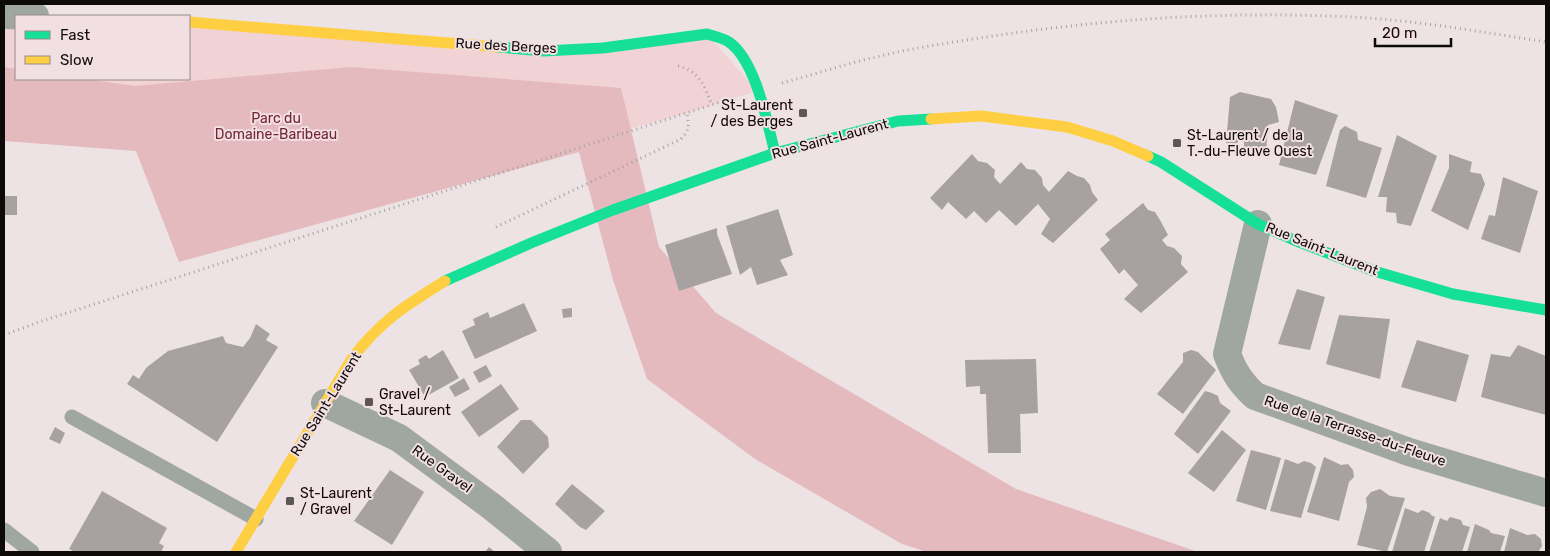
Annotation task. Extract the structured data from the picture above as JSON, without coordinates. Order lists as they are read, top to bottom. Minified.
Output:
{"streets":{"street":["Rue des Berges","Rue Saint-Laurent","Rue de la Terrasse-du-Fleuve","Rue Gravel"]},"crossings":[["Rue des Berges","Rue Saint-Laurent"],["Rue Saint-Laurent","Rue de la Terrasse-du-Fleuve"],["Rue Saint-Laurent","Rue Gravel"]],"parks":["Parc du Domaine-Baribeau"],"places":{"transit":["St-Laurent / des Berges","St-Laurent / de la T.-du-Fleuve Ouest","Gravel / St-Laurent","St-Laurent / Gravel"]},"legend":["Fast","Slow"],"scale_bar":"20 m"}
